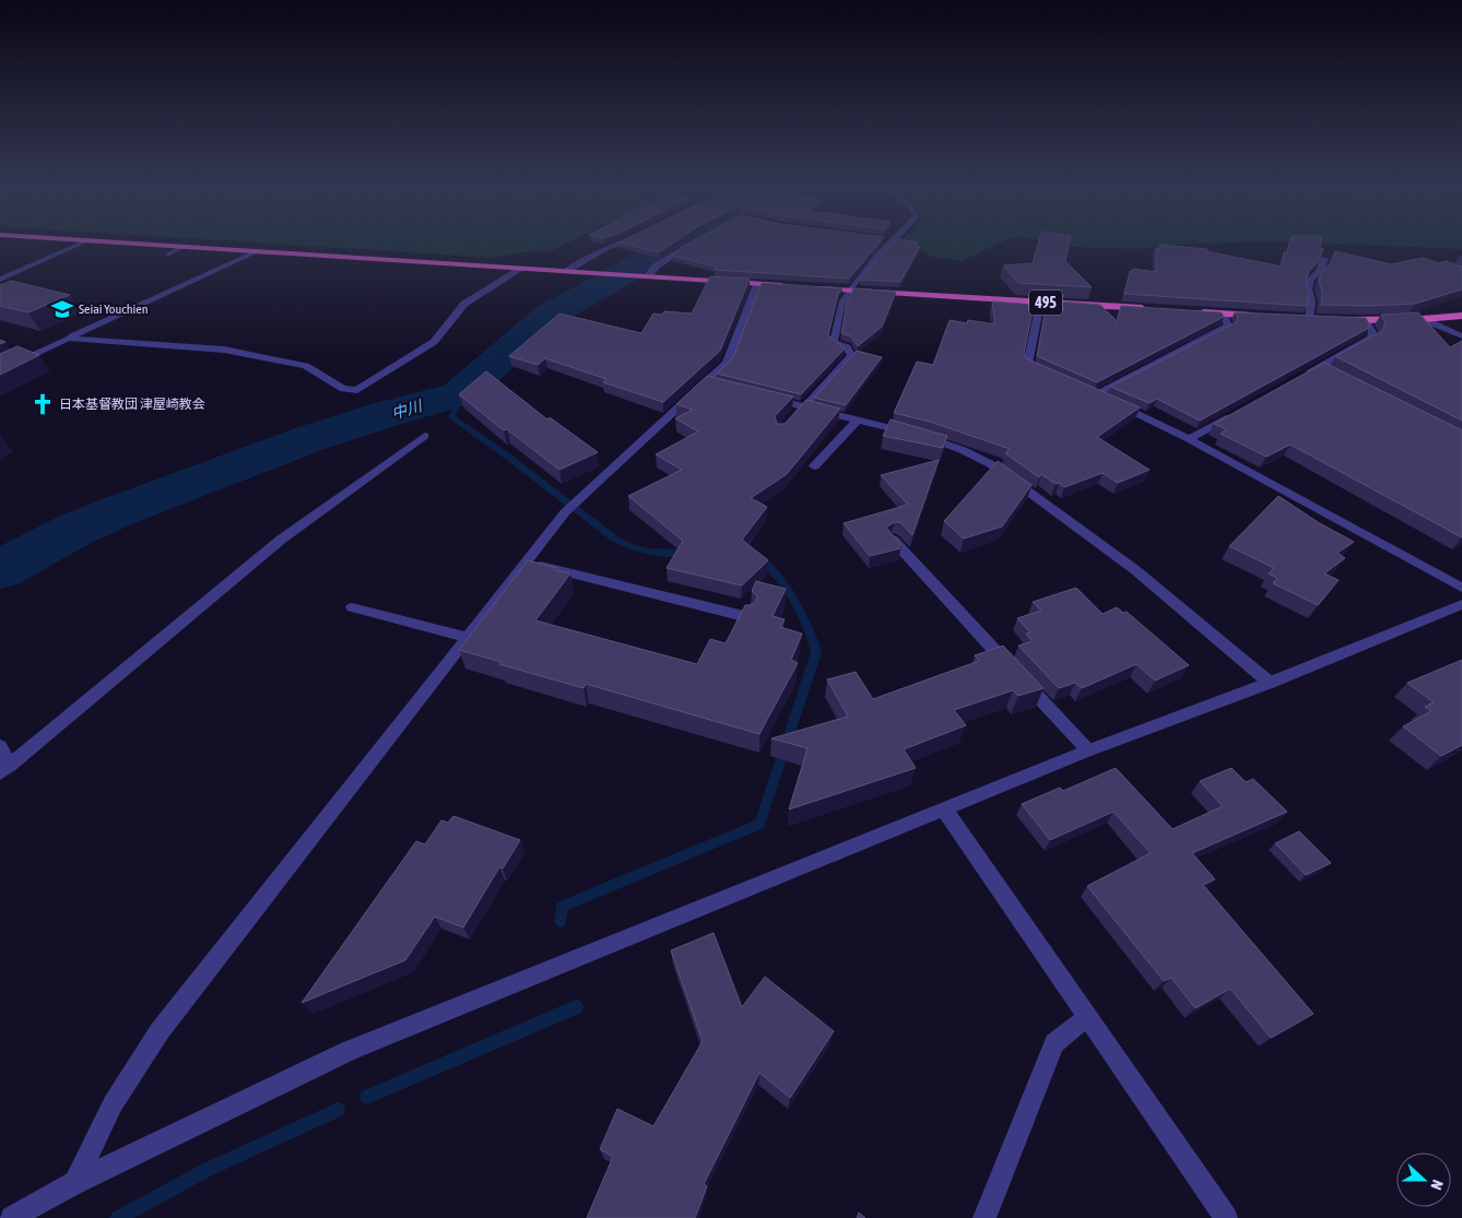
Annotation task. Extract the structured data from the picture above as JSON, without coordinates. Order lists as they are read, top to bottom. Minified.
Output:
{"streets":{"highway":["495"]},"water":["中川"],"places":{"school or university":["Seiai Youchien"],"church":["日本基督教団 津屋崎教会"]},"north":"right"}
